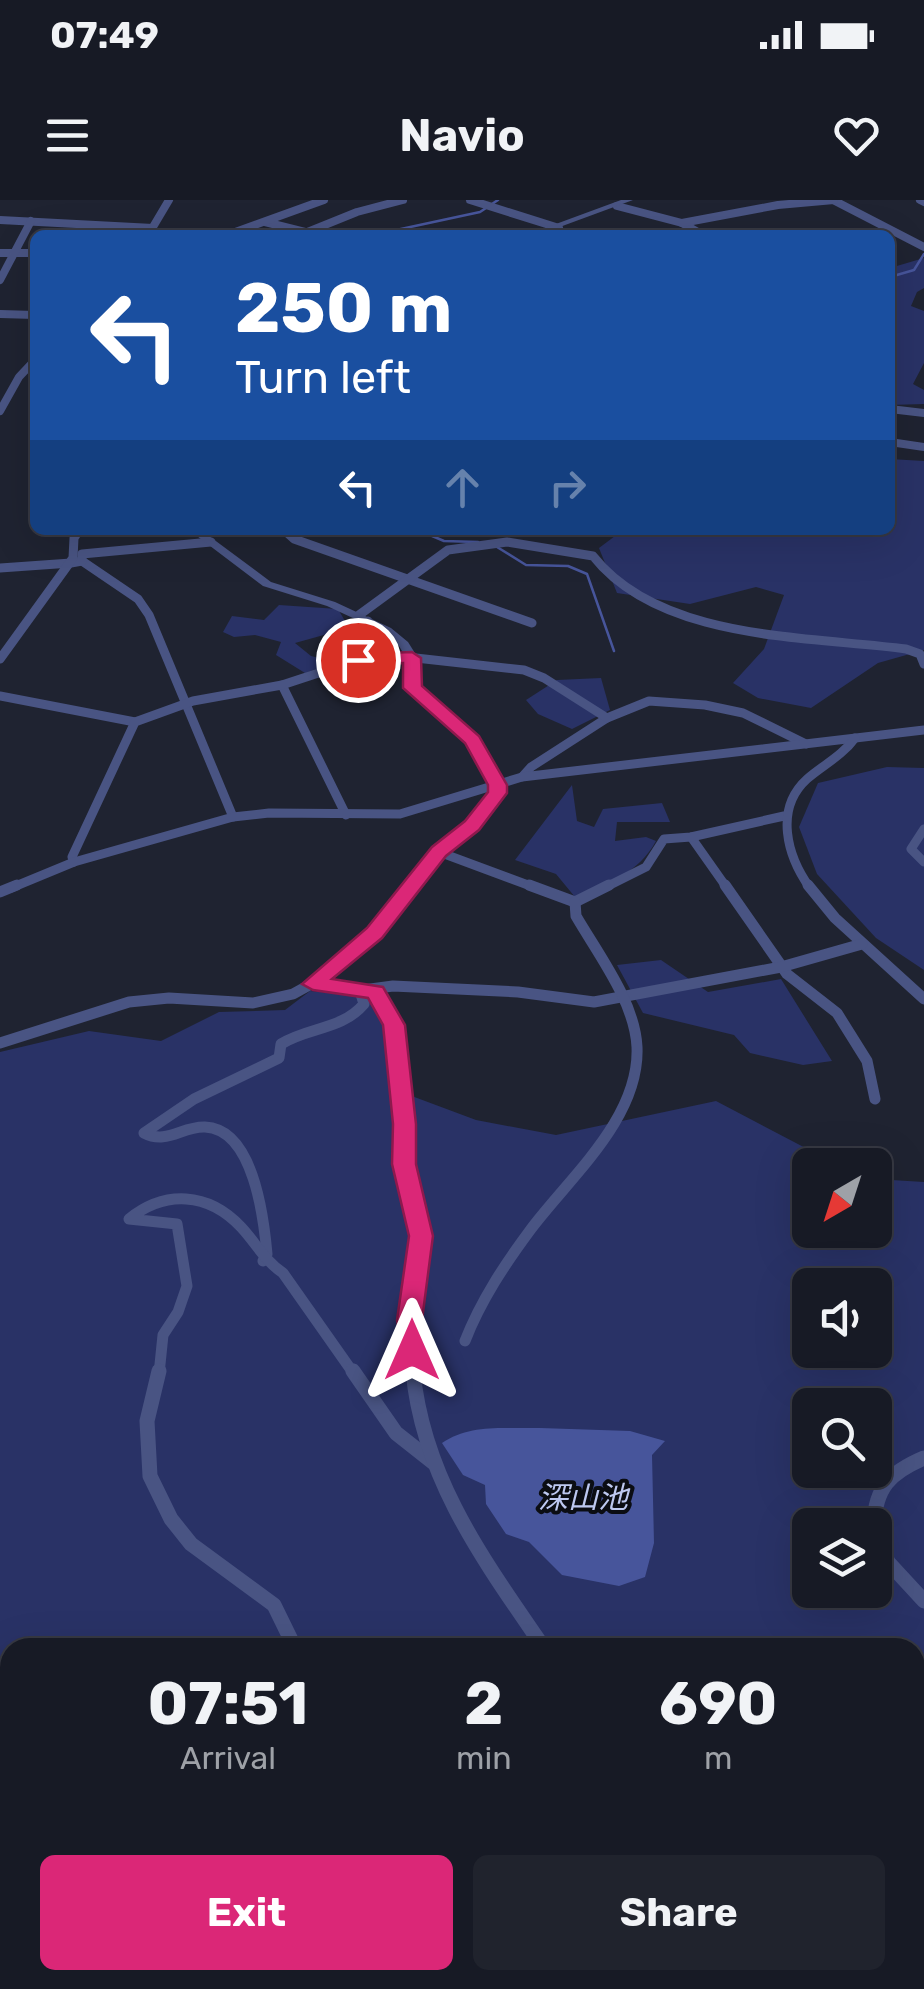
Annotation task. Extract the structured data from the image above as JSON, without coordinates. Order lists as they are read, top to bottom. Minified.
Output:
{"water":["深山池"],"north":"bottom left","page":{"status":"07:49","header":"Navio","turn":["250 m","Turn left"],"eta":["07:51","Arrival","2","min","690","m"],"buttons":["Exit","Share"]}}
